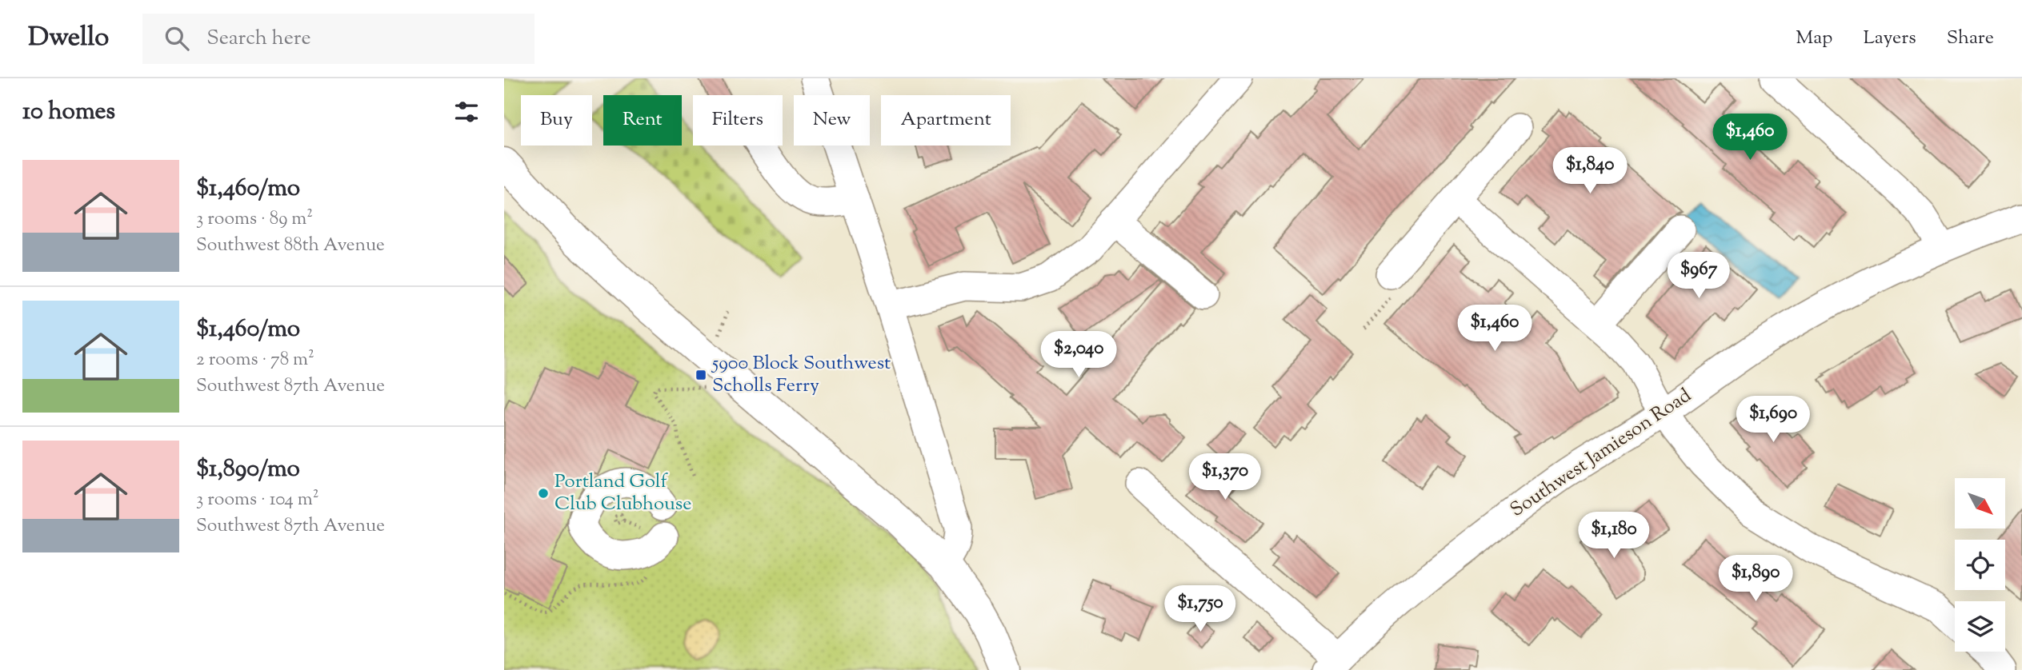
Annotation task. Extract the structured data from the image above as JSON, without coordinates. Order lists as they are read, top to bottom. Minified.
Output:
{"streets":{"street":["Southwest Jamieson Road"]},"places":{"transit":["5900 Block Southwest Scholls Ferry"],"other":["Portland Golf Club Clubhouse"]},"north":"bottom right","page":{"header":"Dwello","search":"Search here","nav":["Map","Layers","Share"],"heading":"10 homes","chip":["Buy","Rent","Filters","New","Apartment"],"price":["$1,460","$1,840","$967","$1,460","$2,040","$1,690","$1,370","$1,180","$1,890","$1,750"],"list":[{"name":"$1,460/mo","note":"3 rooms · 89 m² · Southwest 88th Avenue"},{"name":"$1,460/mo","note":"2 rooms · 78 m² · Southwest 87th Avenue"},{"name":"$1,890/mo","note":"3 rooms · 104 m² · Southwest 87th Avenue"}]}}
